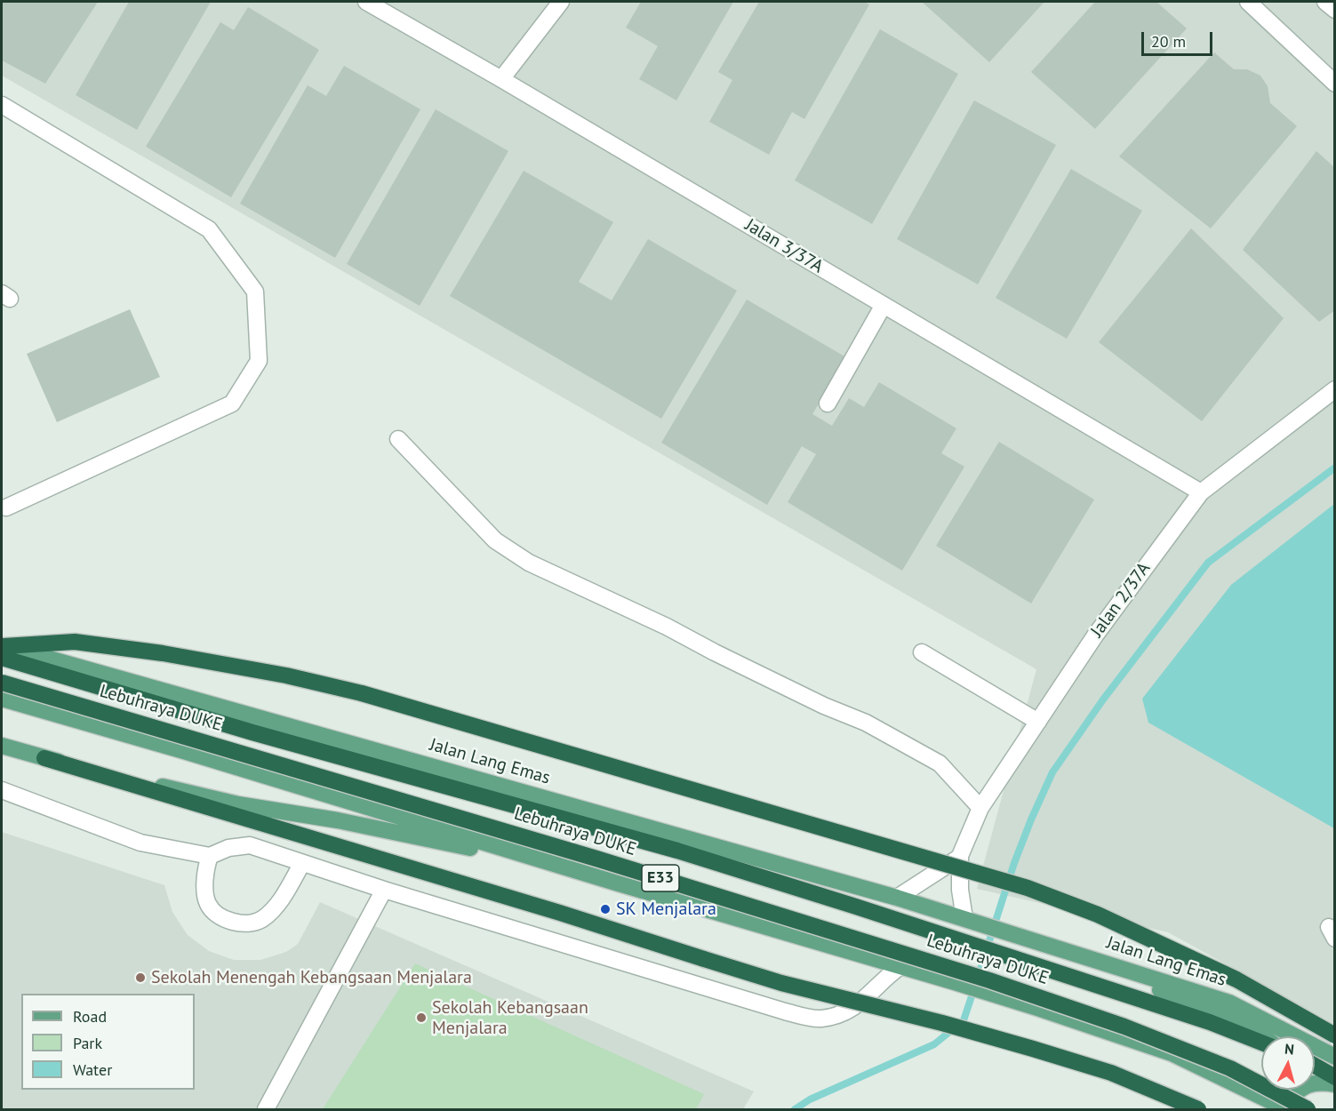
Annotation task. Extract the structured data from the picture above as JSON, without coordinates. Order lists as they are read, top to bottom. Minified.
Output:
{"streets":{"highway":["Lebuhraya DUKE","E33"],"main road":["Jalan Lang Emas"],"street":["Jalan 3/37A","Jalan 2/37A"]},"crossings":[["Jalan 3/37A","Jalan 2/37A"],["Jalan 2/37A","Jalan Lang Emas"],["Lebuhraya DUKE","Jalan Lang Emas"]],"places":["SK Menjalara","Sekolah Menengah Kebangsaan Menjalara","Sekolah Kebangsaan Menjalara"],"legend":["Road","Park","Water"],"scale_bar":"20 m","north":"top"}
